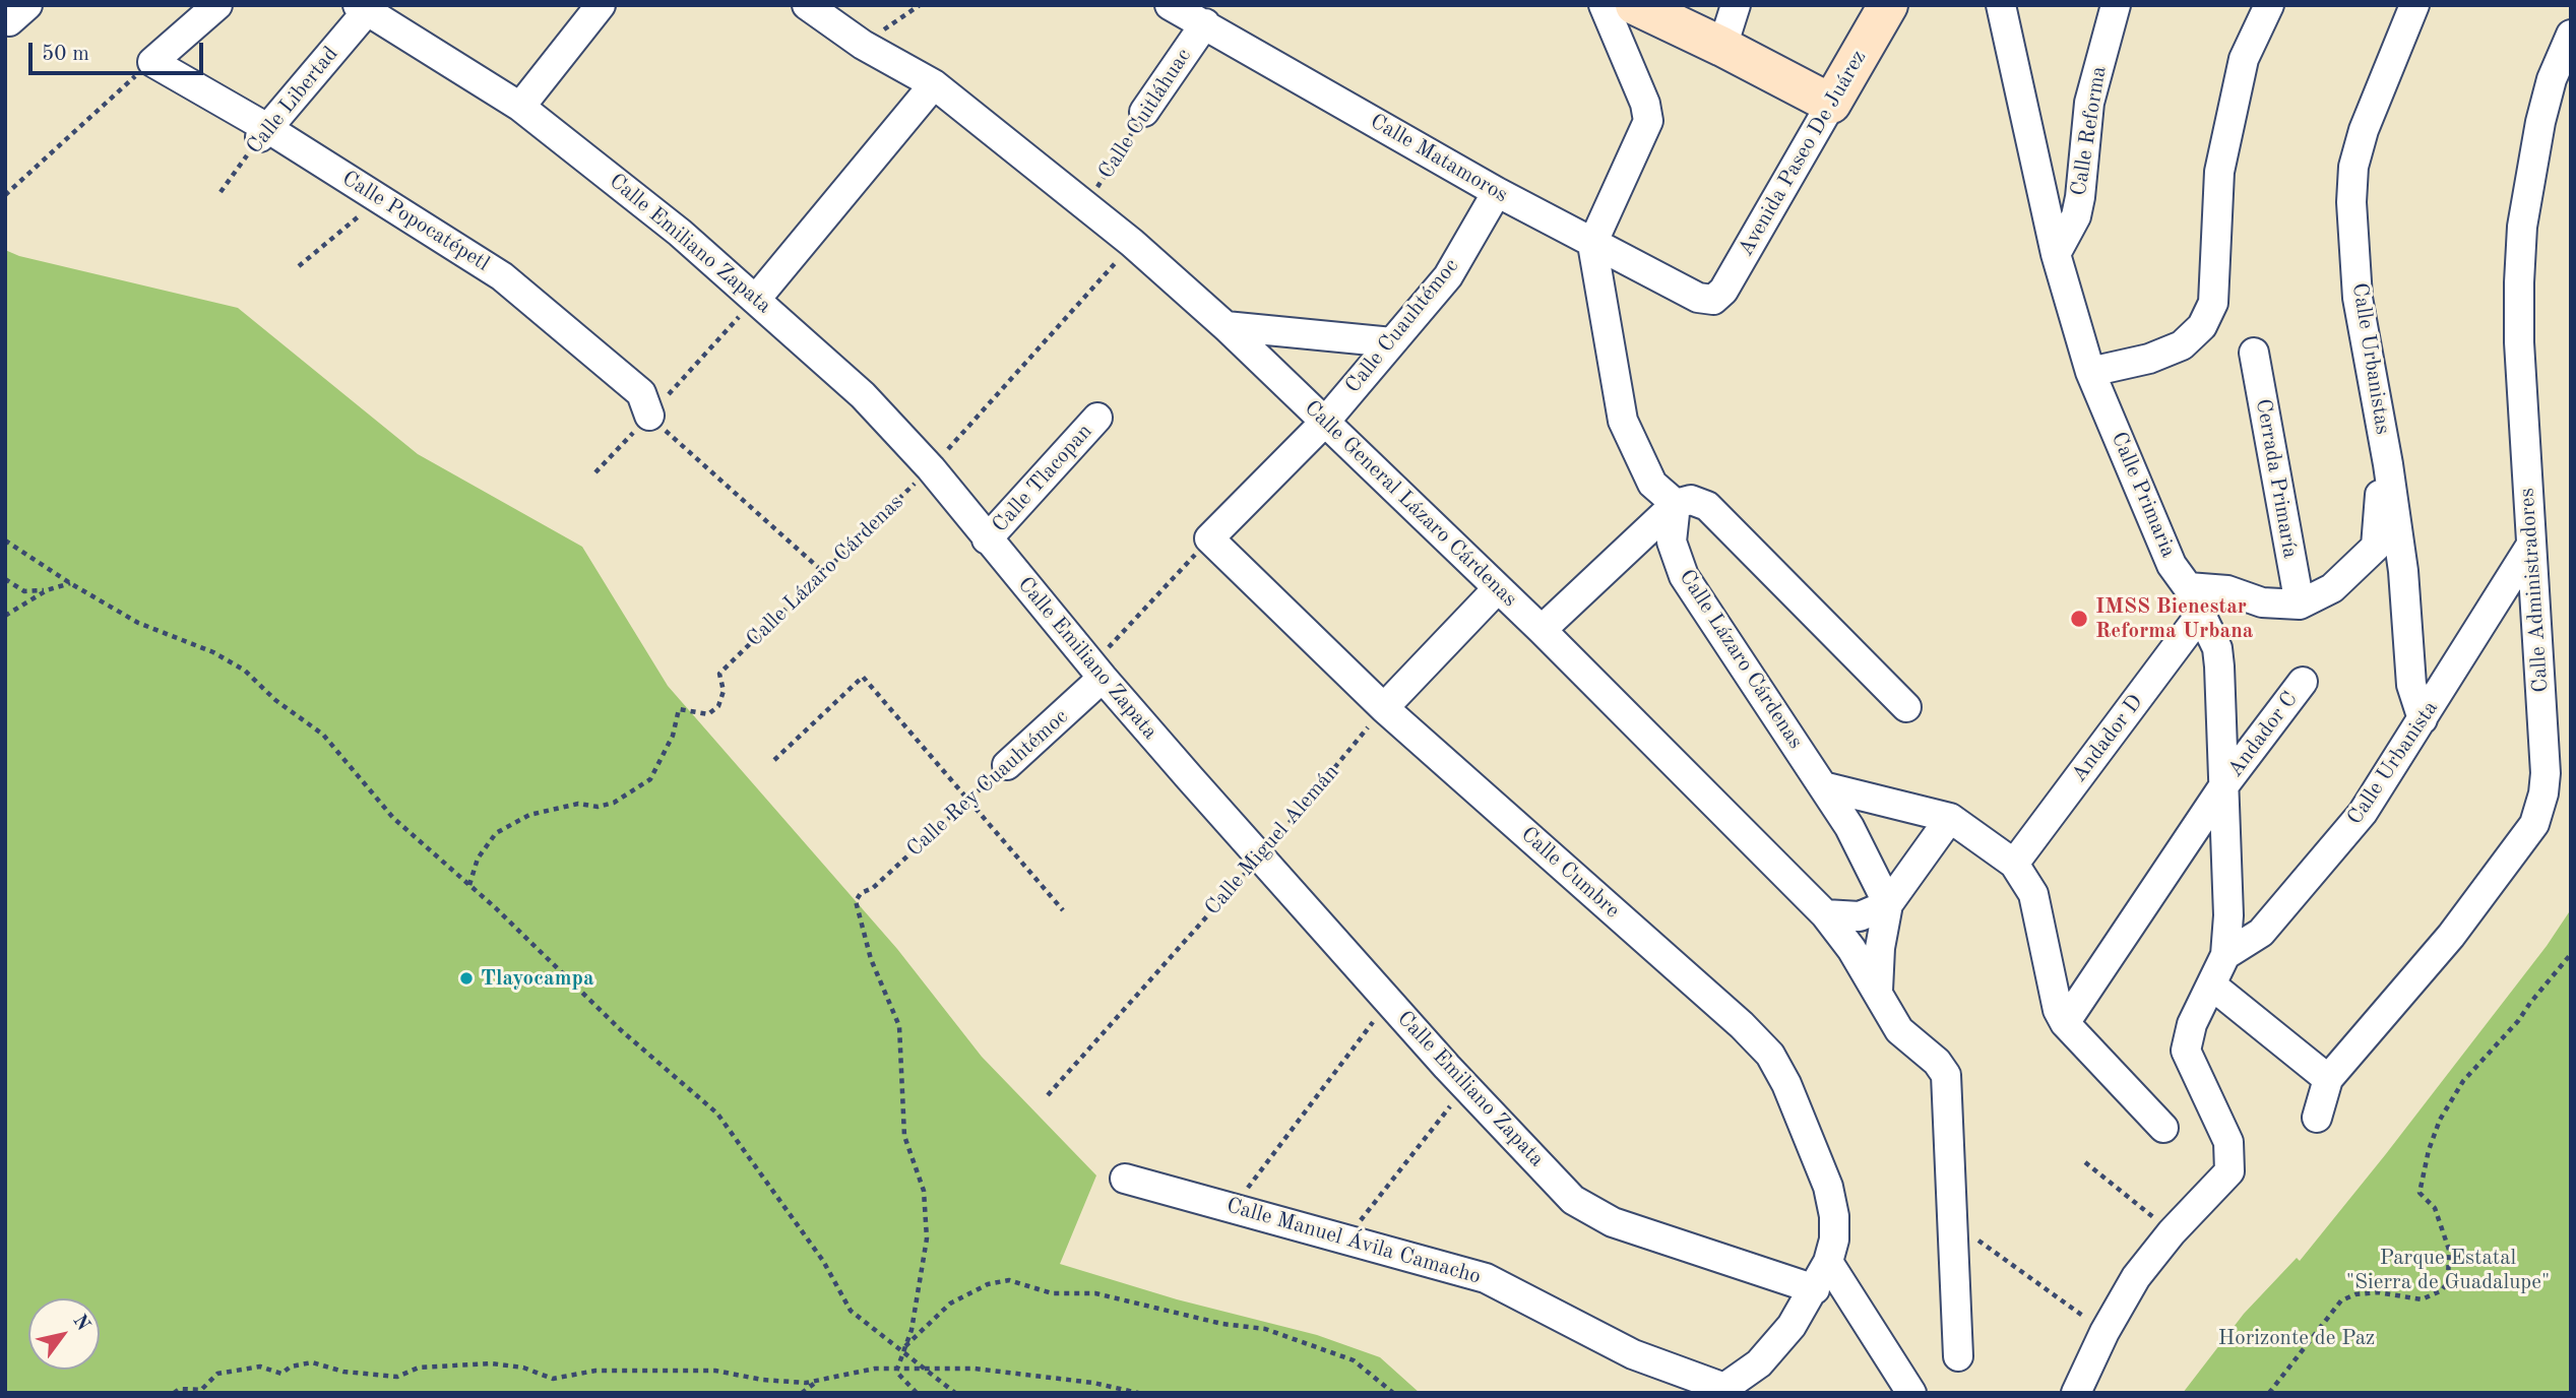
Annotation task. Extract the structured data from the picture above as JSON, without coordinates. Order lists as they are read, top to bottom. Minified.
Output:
{"streets":{"street":["Calle Libertad","Calle Cuitláhuac","Calle Reforma","Avenida Paseo De Juárez","Calle Matamoros","Calle Popocatépetl","Calle Emiliano Zapata","Calle Cuauhtémoc","Calle Urbanistas","Calle Tlacopan","Cerrada Primaría","Calle Primaria","Calle General Lázaro Cárdenas","Calle Lázaro Cárdenas","Calle Administradores","Andador C","Andador D","Calle Urbanista","Calle Rey Cuauhtémoc","Calle Cumbre","Calle Manuel Ávila Camacho"],"path":["Calle Miguel Alemán"]},"crossings":[["Calle Libertad","Calle Popocatépetl"],["Calle Libertad","Calle Emiliano Zapata"],["Calle Cuitláhuac","Calle Matamoros"],["Calle Cuitláhuac","Calle General Lázaro Cárdenas"],["Calle Reforma","Calle Primaria"],["Avenida Paseo De Juárez","Calle Matamoros"],["Calle Matamoros","Calle Cuauhtémoc"],["Calle Emiliano Zapata","Calle Tlacopan"],["Calle Emiliano Zapata","Calle Lázaro Cárdenas"],["Calle Emiliano Zapata","Calle Rey Cuauhtémoc"],["Calle Emiliano Zapata","Calle Miguel Alemán"],["Calle Emiliano Zapata","Calle Cumbre"],["Calle Cuauhtémoc","Calle General Lázaro Cárdenas"],["Calle Urbanistas","Calle Urbanista"],["Calle Primaria","Andador C"],["Calle Primaria","Andador D"],["Calle Primaria","Calle Urbanista"],["Calle General Lázaro Cárdenas","Calle Lázaro Cárdenas"],["Calle Administradores","Calle Urbanista"],["Calle Miguel Alemán","Calle Cumbre"],["Calle Cumbre","Calle Manuel Ávila Camacho"]],"parks":["Parque Estatal \"Sierra de Guadalupe\"","Horizonte de Paz"],"places":["IMSS Bienestar Reforma Urbana","Tlayocampa"],"scale_bar":"50 m","north":"top right"}
